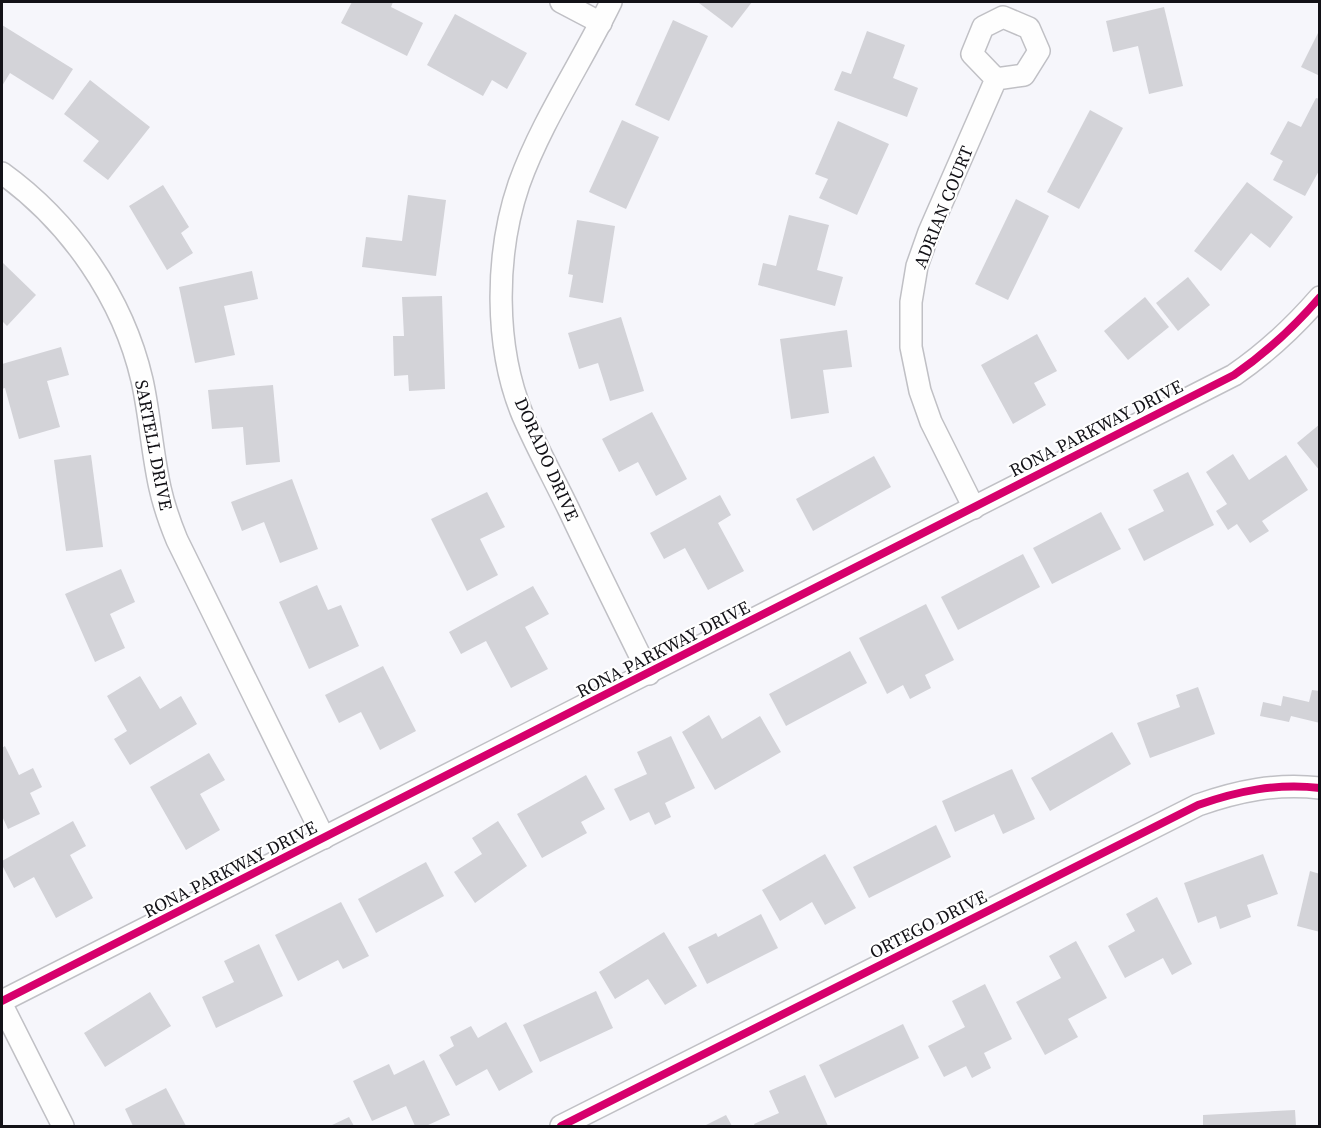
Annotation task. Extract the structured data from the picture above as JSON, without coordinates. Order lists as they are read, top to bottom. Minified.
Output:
{"streets":{"street":["ADRIAN COURT","RONA PARKWAY DRIVE","SARTELL DRIVE","DORADO DRIVE","ORTEGO DRIVE"]},"crossings":[["ADRIAN COURT","RONA PARKWAY DRIVE"],["RONA PARKWAY DRIVE","SARTELL DRIVE"],["RONA PARKWAY DRIVE","DORADO DRIVE"]]}
